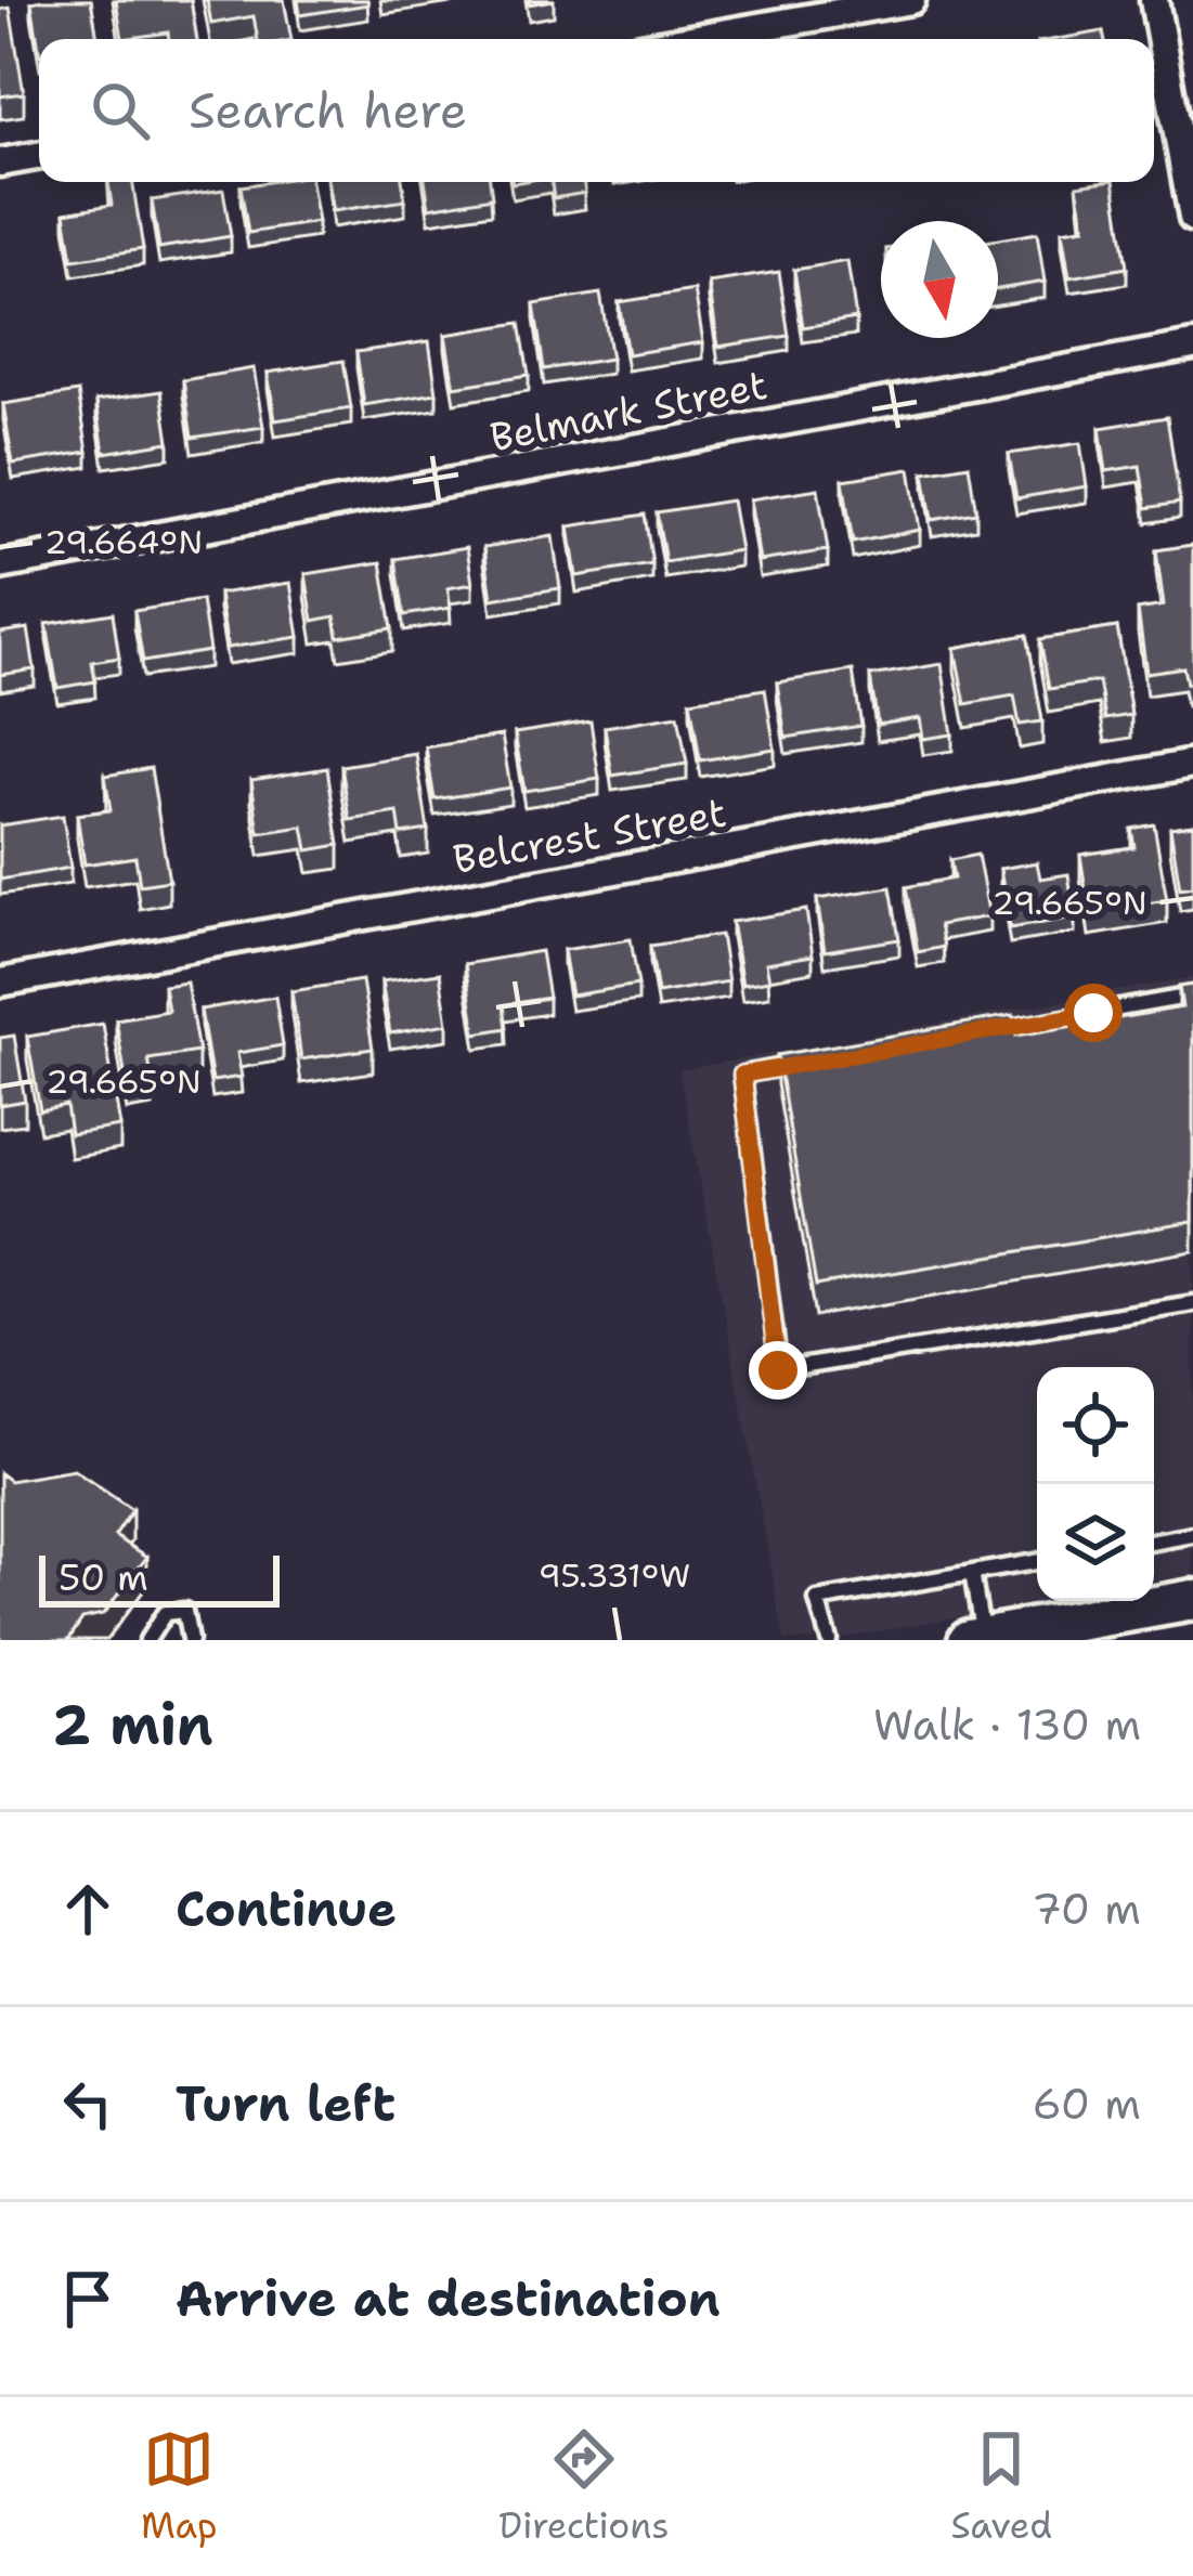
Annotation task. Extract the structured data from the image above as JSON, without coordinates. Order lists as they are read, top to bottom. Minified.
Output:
{"streets":{"street":["Belmark Street","Belcrest Street"]},"scale_bar":"50 m","north":"bottom","page":{"search":"Search here","scale":"50 m","heading":["2 min","Walk · 130 m"],"list":[["Continue","70 m"],["Turn left","60 m"],"Arrive at destination"],"nav":["Map","Directions","Saved"]},"coordinates":["29.664°N","29.665°N","95.331°W"]}
